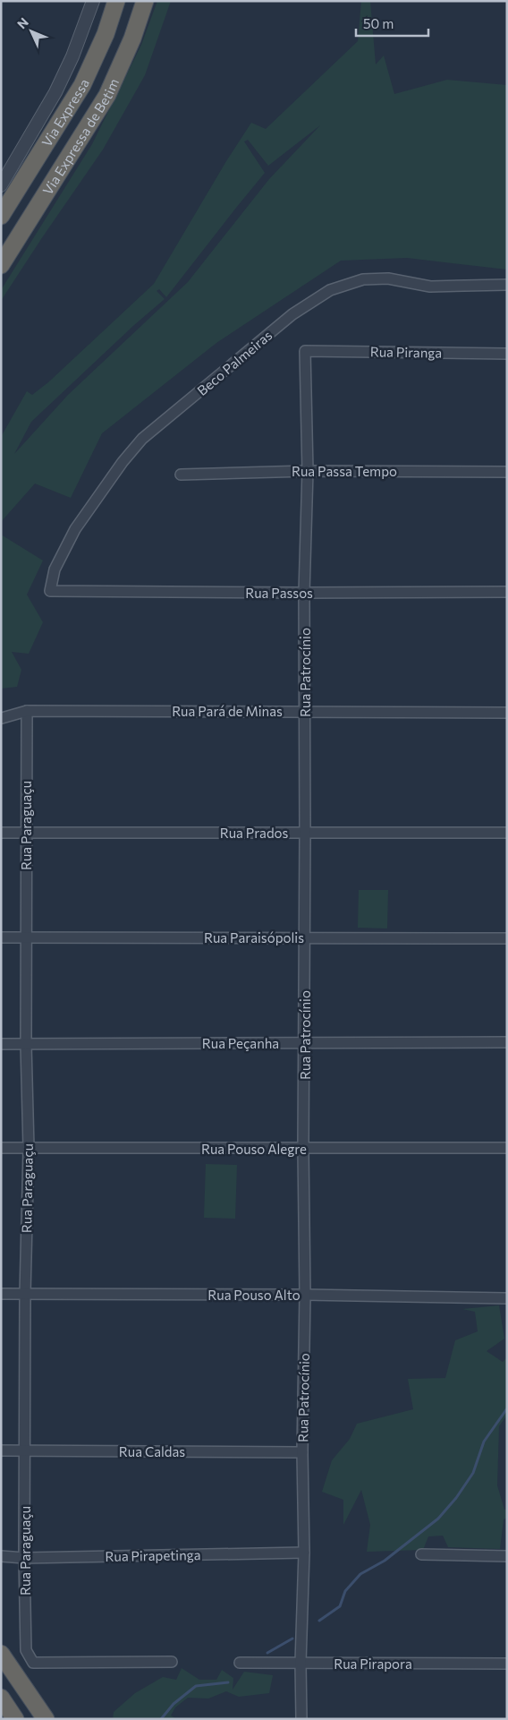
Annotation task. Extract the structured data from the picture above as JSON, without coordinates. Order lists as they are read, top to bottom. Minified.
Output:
{"streets":{"highway":["Via Expressa","Via Expressa de Betim"],"street":["Rua Piranga","Beco Palmeiras","Rua Passa Tempo","Rua Passos","Rua Patrocínio","Rua Pará de Minas","Rua Paraguaçu","Rua Prados","Rua Paraisópolis","Rua Peçanha","Rua Pouso Alegre","Rua Pouso Alto","Rua Caldas","Rua Pirapetinga","Rua Pirapora"]},"crossings":[["Rua Piranga","Rua Patrocínio"],["Beco Palmeiras","Rua Passos"],["Rua Passa Tempo","Rua Patrocínio"],["Rua Passos","Rua Patrocínio"],["Rua Patrocínio","Rua Pará de Minas"],["Rua Patrocínio","Rua Prados"],["Rua Patrocínio","Rua Paraisópolis"],["Rua Patrocínio","Rua Peçanha"],["Rua Patrocínio","Rua Pouso Alegre"],["Rua Patrocínio","Rua Pouso Alto"],["Rua Patrocínio","Rua Caldas"],["Rua Patrocínio","Rua Pirapetinga"],["Rua Patrocínio","Rua Pirapora"],["Rua Pará de Minas","Rua Paraguaçu"],["Rua Paraguaçu","Rua Prados"],["Rua Paraguaçu","Rua Paraisópolis"],["Rua Paraguaçu","Rua Peçanha"],["Rua Paraguaçu","Rua Pouso Alegre"],["Rua Paraguaçu","Rua Pouso Alto"],["Rua Paraguaçu","Rua Caldas"],["Rua Paraguaçu","Rua Pirapetinga"]],"scale_bar":"50 m","north":"top left"}
